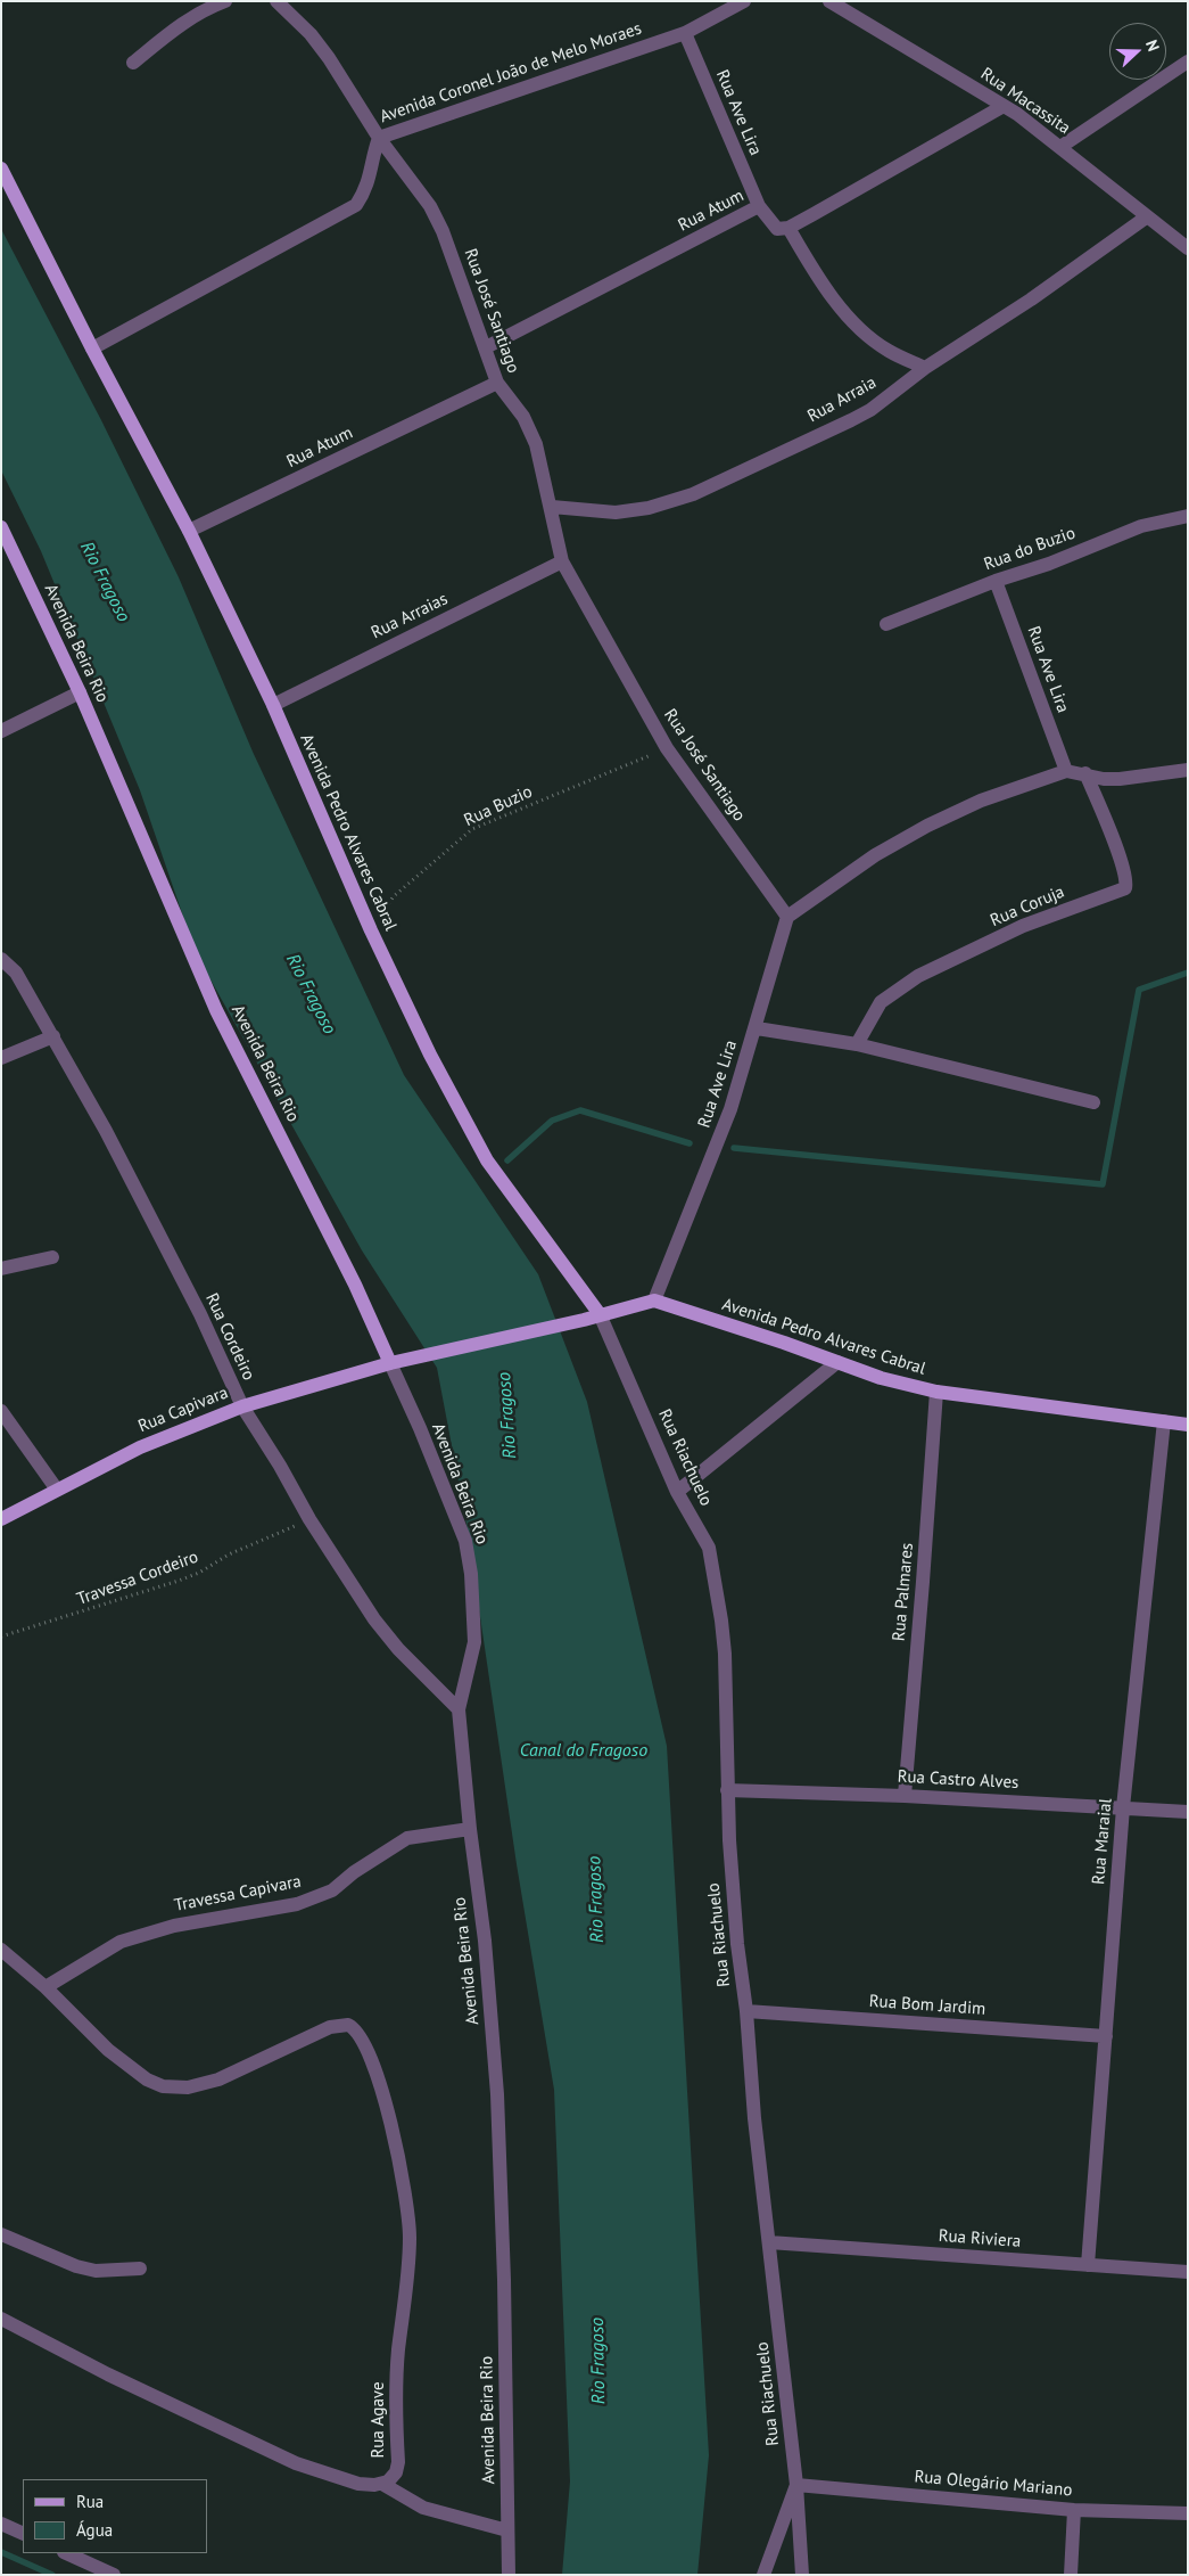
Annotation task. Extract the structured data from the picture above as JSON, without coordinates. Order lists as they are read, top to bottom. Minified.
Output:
{"streets":{"main road":["Avenida Beira Rio","Avenida Pedro Alvares Cabral","Rua Capivara"],"street":["Avenida Coronel João de Melo Moraes","Rua Macassita","Rua Ave Lira","Rua Atum","Rua José Santiago","Rua Arraia","Rua do Buzio","Rua Arraias","Rua Coruja","Rua Cordeiro","Rua Riachuelo","Rua Palmares","Rua Castro Alves","Rua Maraial","Travessa Capivara","Rua Bom Jardim","Rua Riviera","Rua Agave","Rua Olegário Mariano"],"path":["Rua Buzio","Travessa Cordeiro"]},"crossings":[["Avenida Coronel João de Melo Moraes","Rua Ave Lira"],["Avenida Coronel João de Melo Moraes","Rua José Santiago"],["Avenida Coronel João de Melo Moraes","Avenida Pedro Alvares Cabral"],["Rua Macassita","Rua Arraia"],["Rua Ave Lira","Rua Atum"],["Rua Ave Lira","Rua José Santiago"],["Rua Ave Lira","Rua do Buzio"],["Rua Ave Lira","Avenida Pedro Alvares Cabral"],["Rua Atum","Rua José Santiago"],["Rua Atum","Avenida Pedro Alvares Cabral"],["Rua José Santiago","Rua Arraia"],["Rua José Santiago","Rua Arraias"],["Rua José Santiago","Rua Buzio"],["Rua Arraias","Avenida Pedro Alvares Cabral"],["Avenida Beira Rio","Rua Cordeiro"],["Avenida Beira Rio","Rua Capivara"],["Avenida Beira Rio","Travessa Capivara"],["Rua Buzio","Avenida Pedro Alvares Cabral"],["Avenida Pedro Alvares Cabral","Rua Riachuelo"],["Avenida Pedro Alvares Cabral","Rua Palmares"],["Avenida Pedro Alvares Cabral","Rua Maraial"],["Rua Cordeiro","Rua Capivara"],["Rua Cordeiro","Travessa Cordeiro"],["Rua Riachuelo","Rua Castro Alves"],["Rua Riachuelo","Rua Bom Jardim"],["Rua Riachuelo","Rua Riviera"],["Rua Riachuelo","Rua Olegário Mariano"],["Rua Palmares","Rua Castro Alves"],["Rua Castro Alves","Rua Maraial"],["Rua Maraial","Rua Bom Jardim"],["Rua Maraial","Rua Riviera"],["Travessa Capivara","Rua Agave"]],"water":["Rio Fragoso","Canal do Fragoso"],"legend":["Rua","Água"],"north":"right"}
